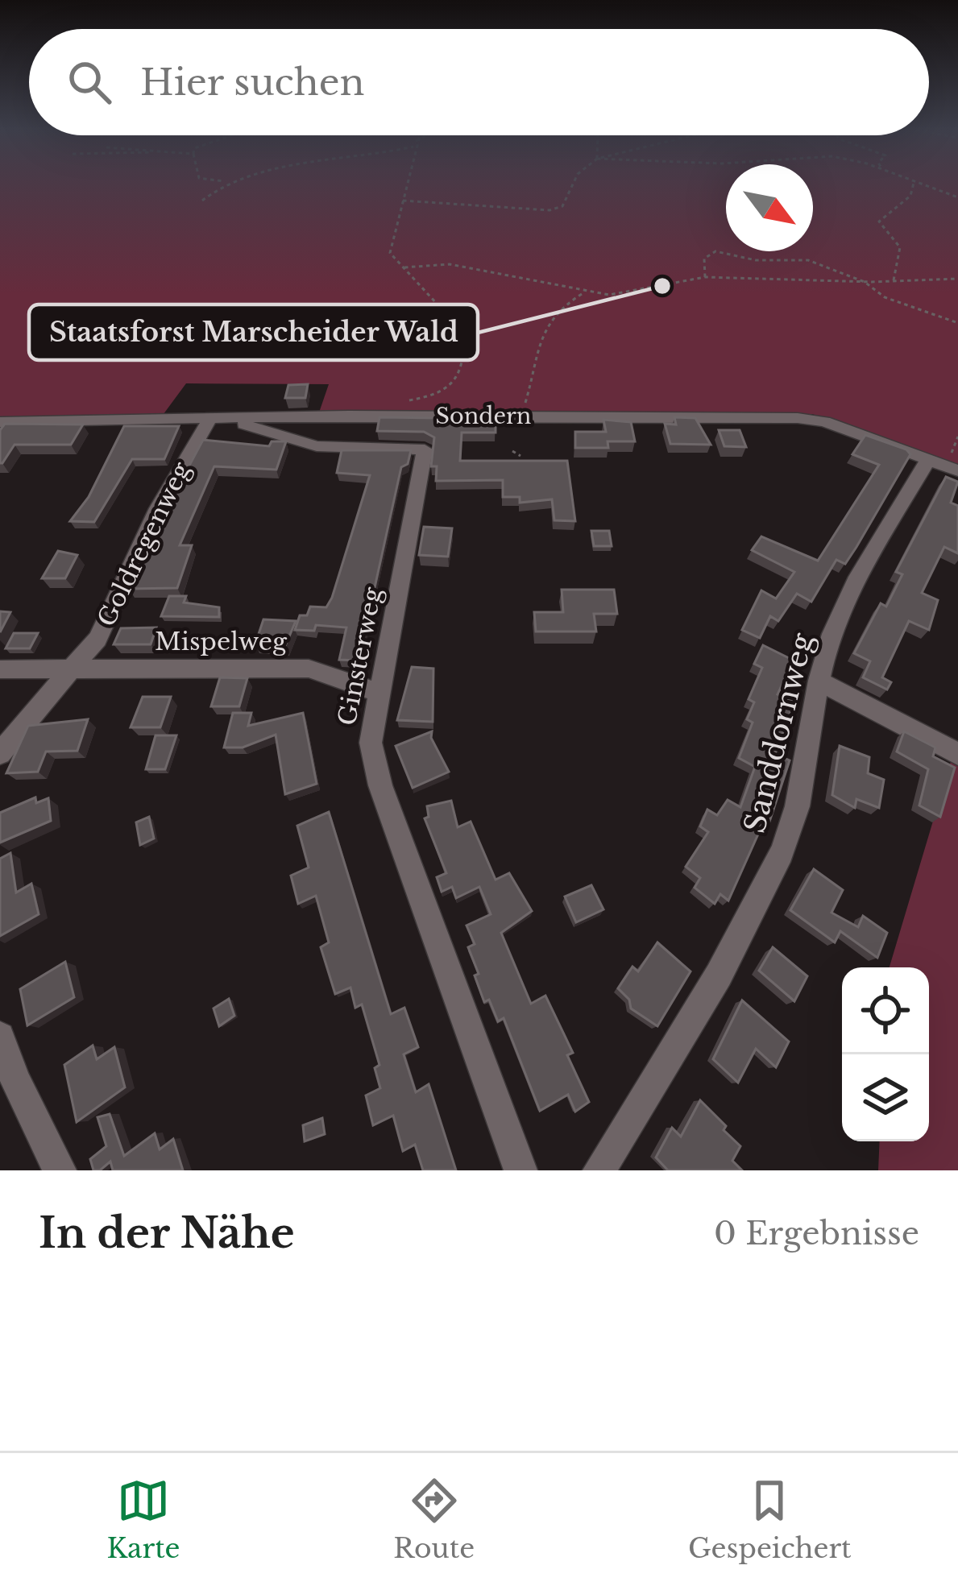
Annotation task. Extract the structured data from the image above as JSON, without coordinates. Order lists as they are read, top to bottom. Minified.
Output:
{"streets":{"street":["Sondern","Goldregenweg","Mispelweg","Ginsterweg","Sanddornweg"]},"crossings":[["Sondern","Goldregenweg"],["Sondern","Ginsterweg"],["Sondern","Sanddornweg"],["Goldregenweg","Mispelweg"],["Goldregenweg","Ginsterweg"],["Mispelweg","Ginsterweg"]],"places":["Staatsforst Marscheider Wald"],"north":"bottom right","page":{"search":"Hier suchen","heading":["In der Nähe","0 Ergebnisse"],"nav":["Karte","Route","Gespeichert"]}}
